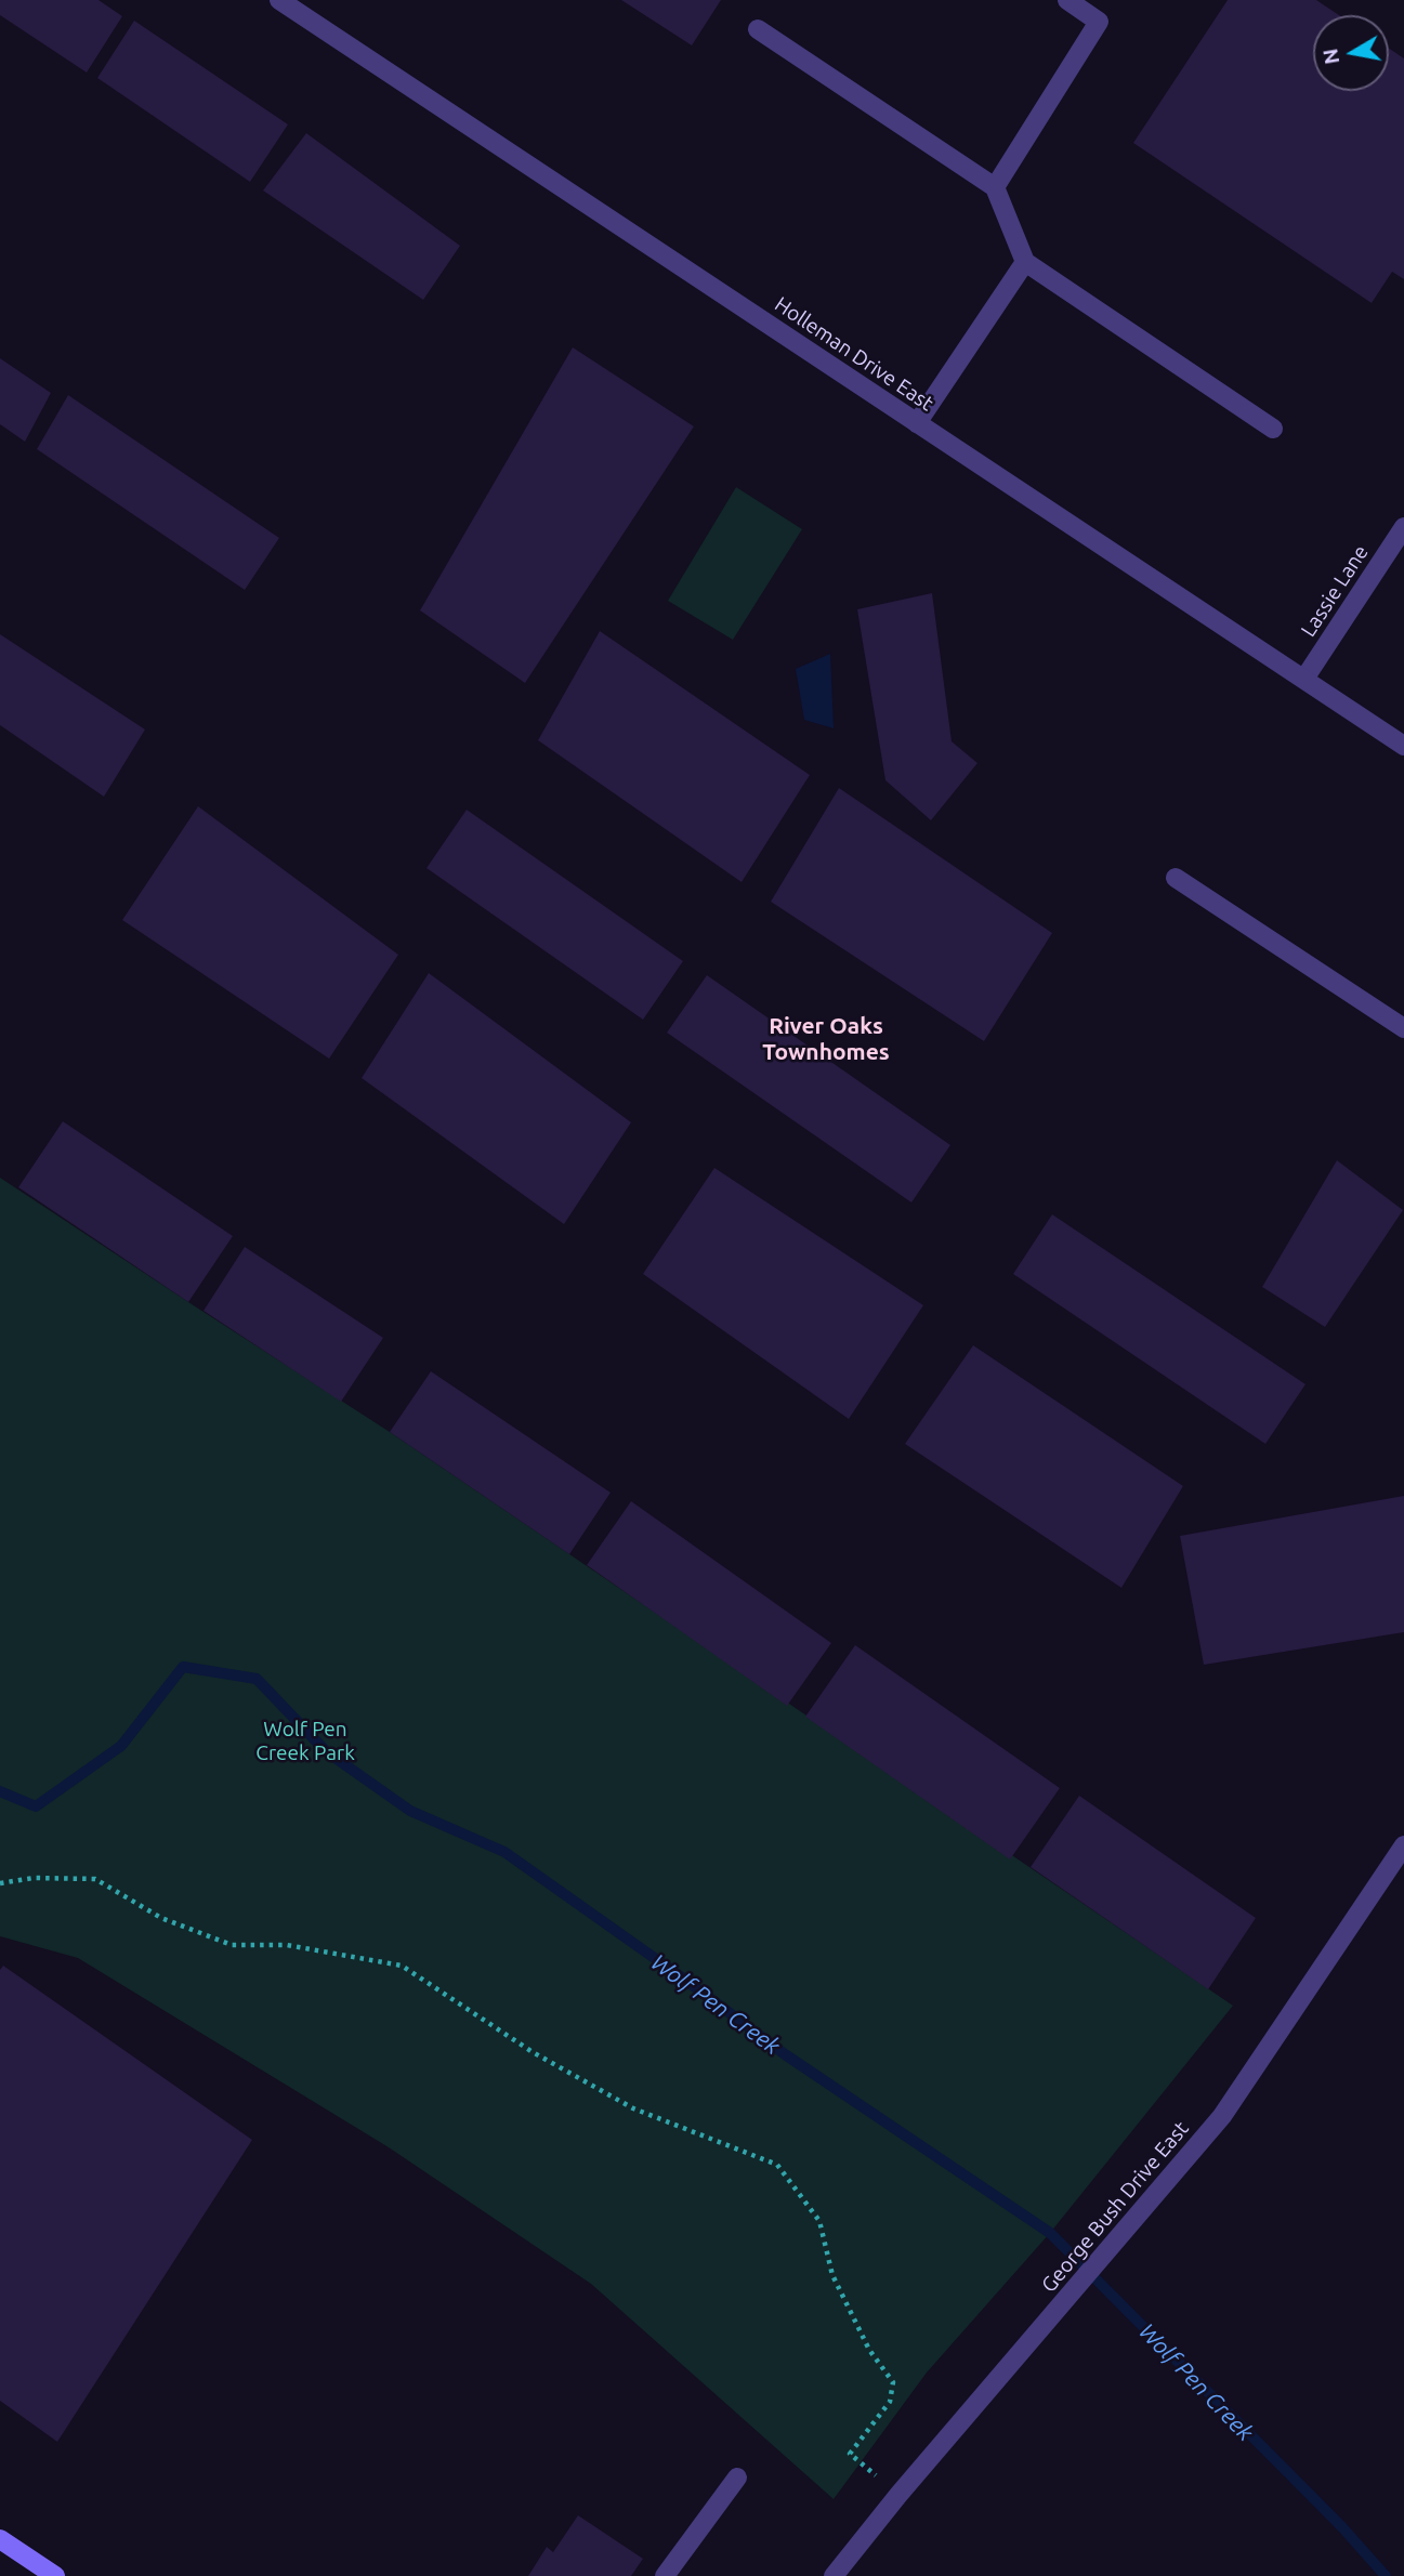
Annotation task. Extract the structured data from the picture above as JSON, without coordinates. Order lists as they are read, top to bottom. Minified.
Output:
{"streets":{"street":["Holleman Drive East","Lassie Lane","George Bush Drive East"]},"crossings":[["Holleman Drive East","Lassie Lane"]],"districts":["River Oaks Townhomes"],"water":["Wolf Pen Creek"],"parks":["Wolf Pen Creek Park"],"north":"left"}
